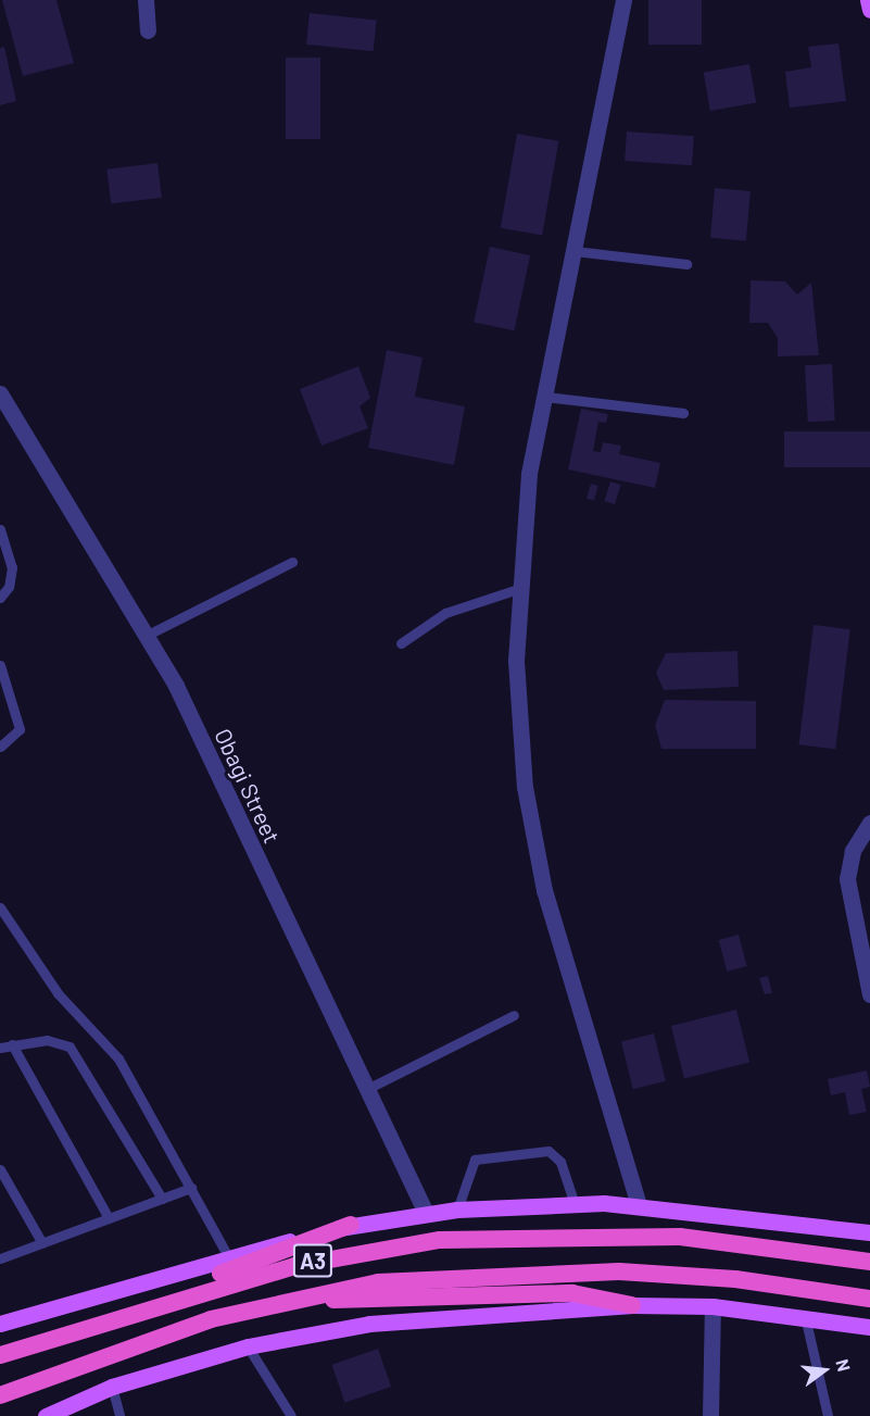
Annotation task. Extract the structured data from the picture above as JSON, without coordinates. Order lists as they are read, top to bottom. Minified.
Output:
{"streets":{"highway":["A3"],"street":["Obagi Street"]},"north":"right"}
